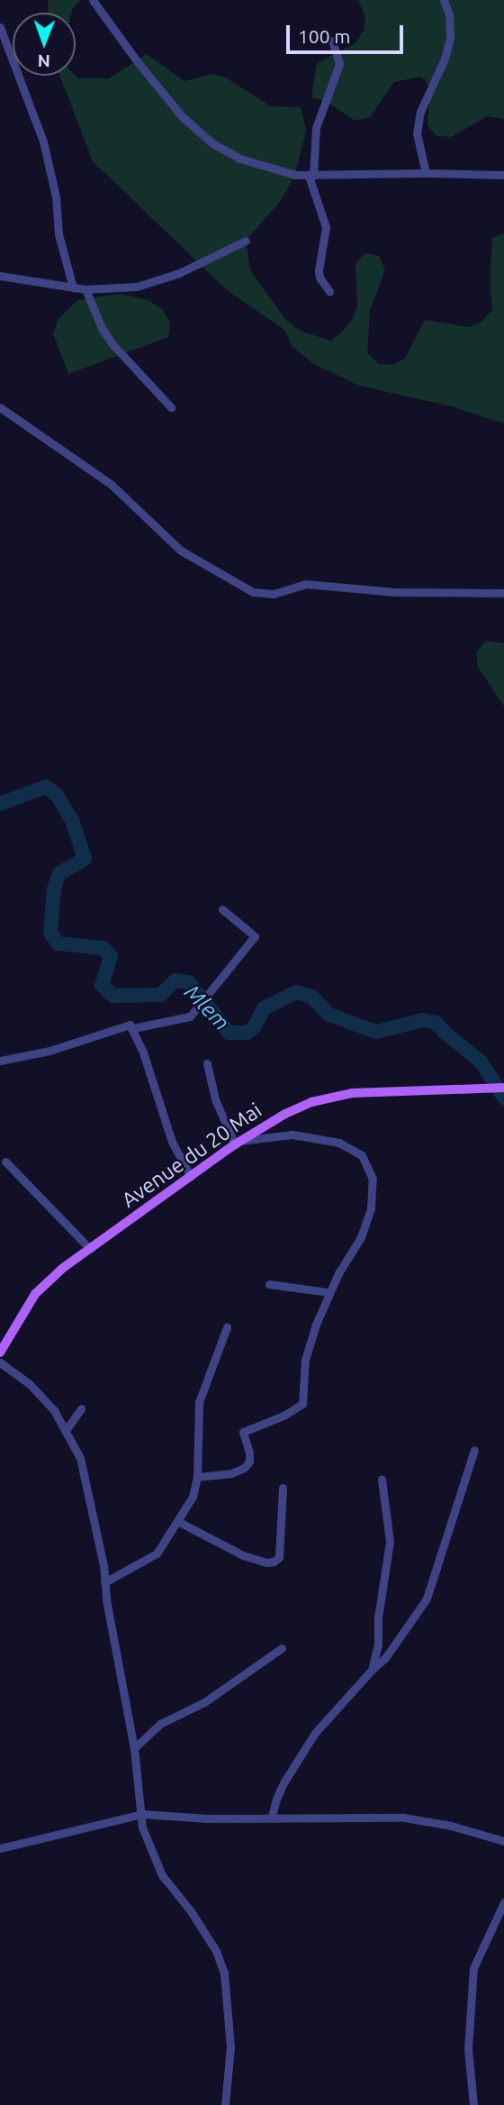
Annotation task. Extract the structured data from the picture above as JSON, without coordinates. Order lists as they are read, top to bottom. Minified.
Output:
{"streets":{"main road":["Avenue du 20 Mai"]},"water":["Mlem"],"scale_bar":"100 m","north":"bottom"}
